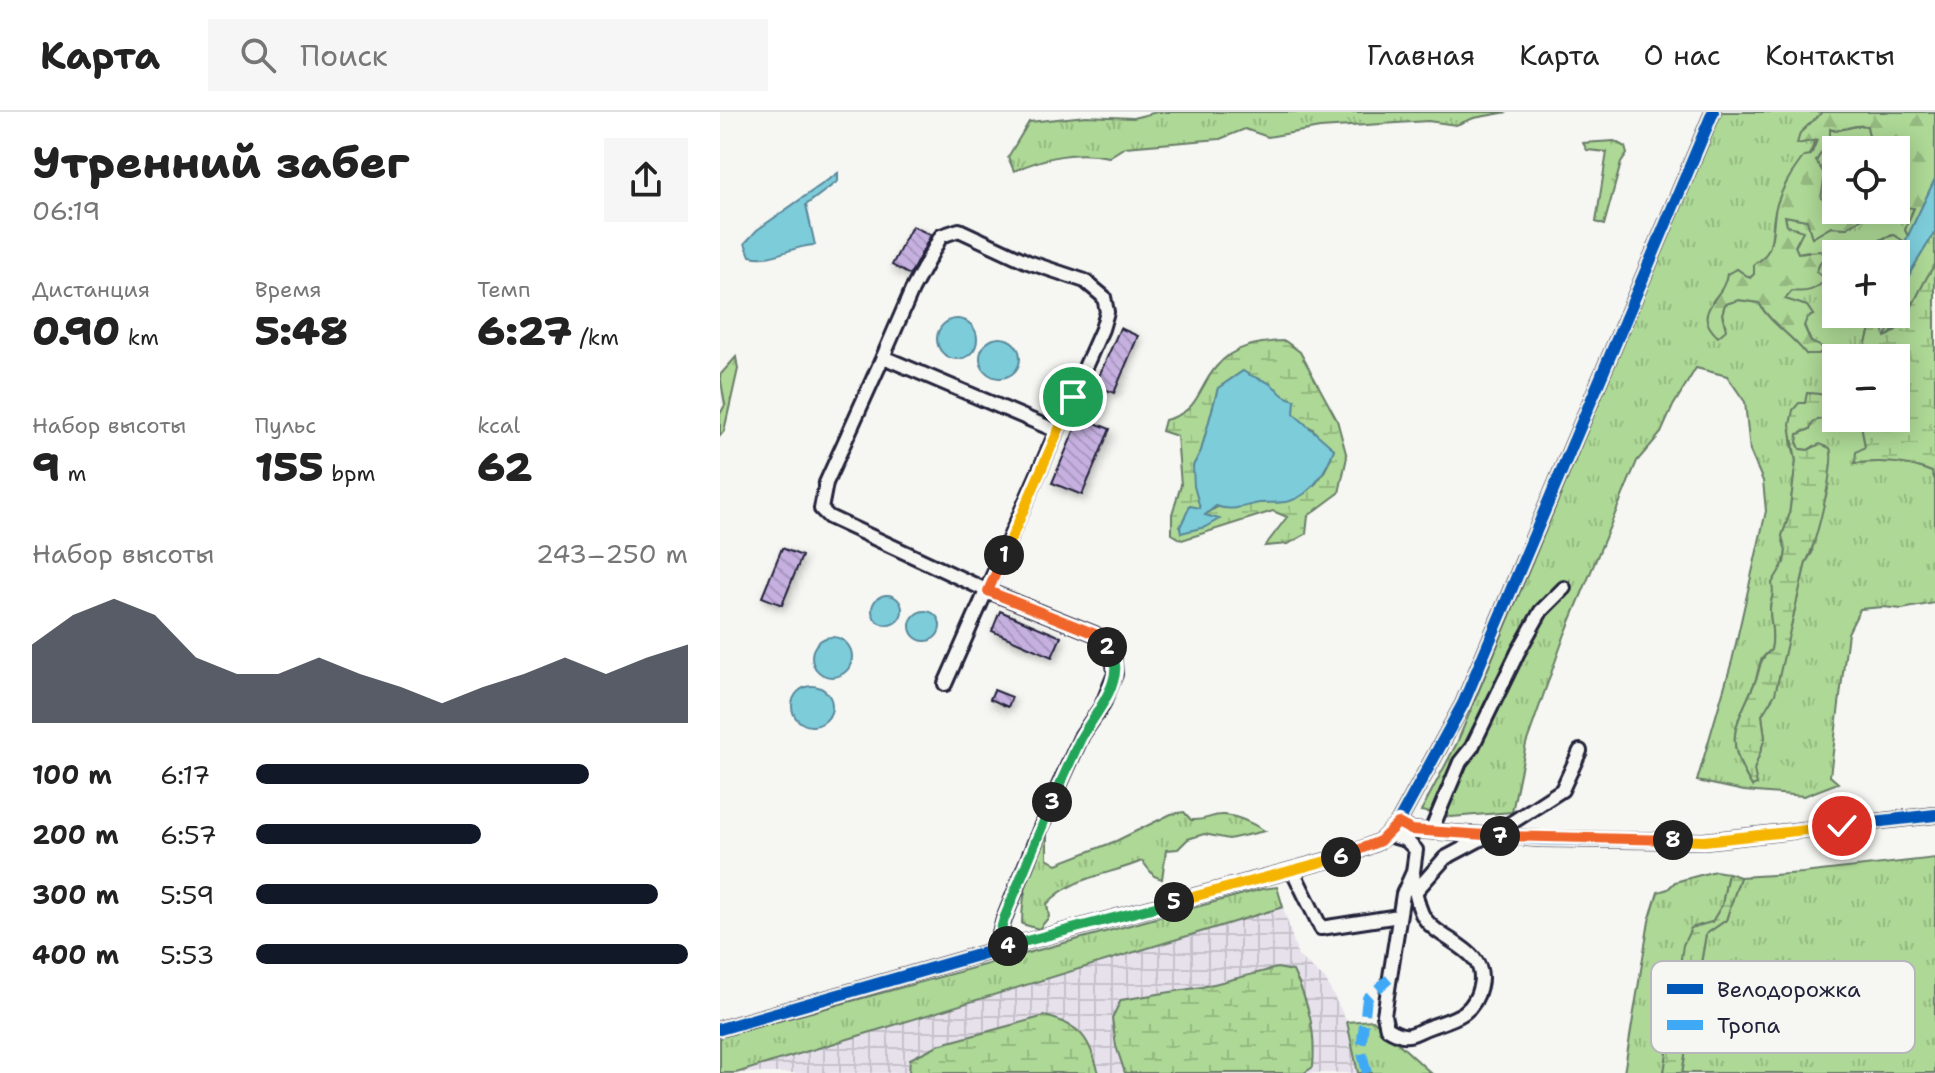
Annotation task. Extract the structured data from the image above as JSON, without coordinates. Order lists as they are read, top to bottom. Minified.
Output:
{"legend":["Велодорожка","Тропа"],"page":{"header":"Карта","search":"Поиск","nav":["Главная","Карта","О нас","Контакты"],"heading":["Утренний забег","06:19"],"map_buttons":["+","−"],"stats":[["Дистанция","0.90 km"],["Время","5:48"],["Темп","6:27 /km"],["Набор высоты","9 m"],["Пульс","155 bpm"],["kcal","62"]],"chart":["Набор высоты","243–250 m"],"pins":["1","2","3","7","8","6","5","4"],"list":[{"name":"100 m","note":"6:17"},{"name":"200 m","note":"6:57"},{"name":"300 m","note":"5:59"},{"name":"400 m","note":"5:53"}]}}
